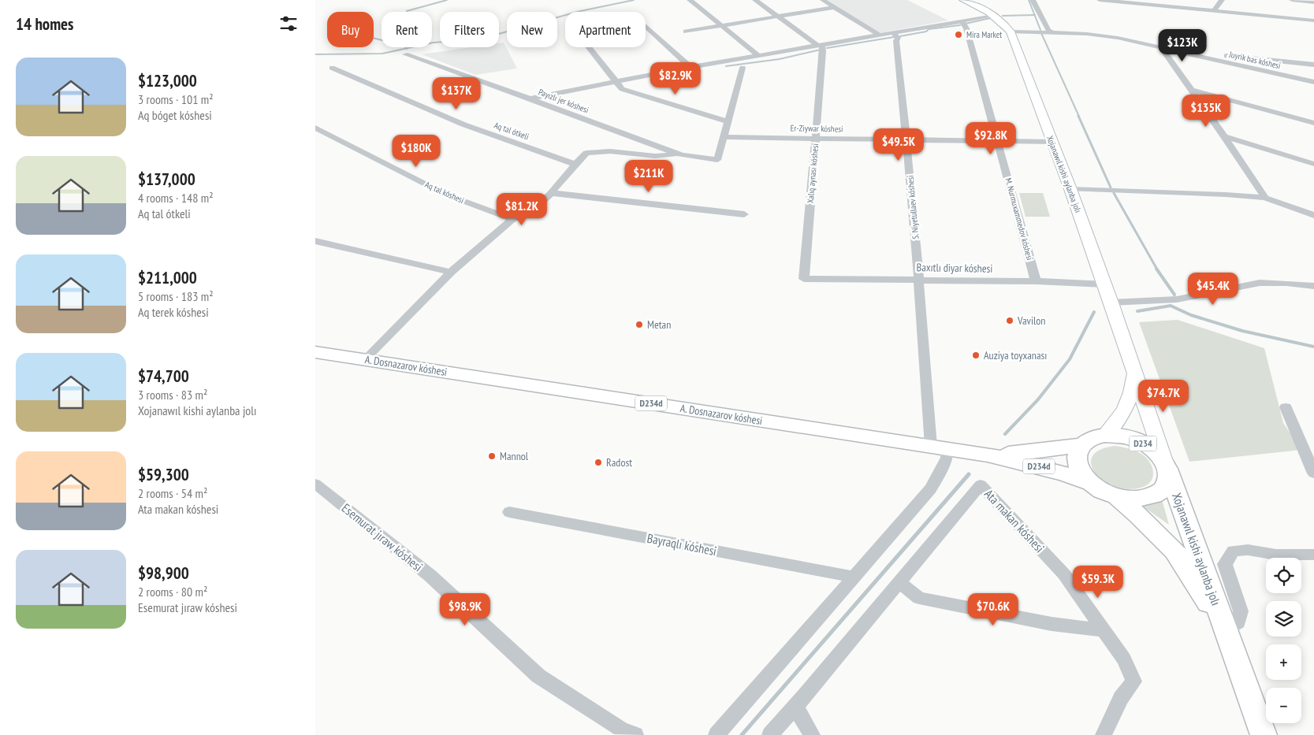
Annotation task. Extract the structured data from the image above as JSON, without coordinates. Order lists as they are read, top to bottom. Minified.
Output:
{"streets":{"main road":["Xojanawıl kishi aylanba jolı","A. Dosnazarov kóshesi","D234d","D234"],"street":["Juyrik bas kóshesi","Payızlı jer kóshesi","Er-Ziywar kóshesi","Aq tal ótkeli","Xalıq aynası kóshesi","Aq tal kóshesi","S. Niyetullaev kóshesi","M. Nurmuxammedov kóshesi","Baxıtlı diyar kóshesi","Ata makan kóshesi","Esemurat jıraw kóshesi","Bayraqlı kóshesi"]},"crossings":[["Juyrik bas kóshesi","Xojanawıl kishi aylanba jolı"],["Payızlı jer kóshesi","Er-Ziywar kóshesi"],["Er-Ziywar kóshesi","Xalıq aynası kóshesi"],["Er-Ziywar kóshesi","Xojanawıl kishi aylanba jolı"],["Er-Ziywar kóshesi","S. Niyetullaev kóshesi"],["Er-Ziywar kóshesi","M. Nurmuxammedov kóshesi"],["Xalıq aynası kóshesi","Baxıtlı diyar kóshesi"],["Xojanawıl kishi aylanba jolı","Baxıtlı diyar kóshesi"],["Xojanawıl kishi aylanba jolı","D234d"],["Xojanawıl kishi aylanba jolı","D234"],["S. Niyetullaev kóshesi","Baxıtlı diyar kóshesi"],["S. Niyetullaev kóshesi","A. Dosnazarov kóshesi"],["S. Niyetullaev kóshesi","Bayraqlı kóshesi"],["M. Nurmuxammedov kóshesi","Baxıtlı diyar kóshesi"],["A. Dosnazarov kóshesi","D234d"],["D234d","D234"]],"places":["Mira Market","Vavilon","Metan","Auziya toyxanası","Mannol","Radost"],"page":{"heading":"14 homes","chip":["Buy","Rent","Filters","New","Apartment"],"price":["$123K","$82.9K","$137K","$135K","$92.8K","$49.5K","$180K","$211K","$81.2K","$45.4K","$74.7K","$59.3K","$98.9K","$70.6K"],"list":[{"name":"$123,000","note":"3 rooms · 101 m² · Aq bóget kóshesi"},{"name":"$137,000","note":"4 rooms · 148 m² · Aq tal ótkeli"},{"name":"$211,000","note":"5 rooms · 183 m² · Aq terek kóshesi"},{"name":"$74,700","note":"3 rooms · 83 m² · Xojanawıl kishi aylanba jolı"},{"name":"$59,300","note":"2 rooms · 54 m² · Ata makan kóshesi"},{"name":"$98,900","note":"2 rooms · 80 m² · Esemurat jıraw kóshesi"}],"map_buttons":["+","−"]}}
